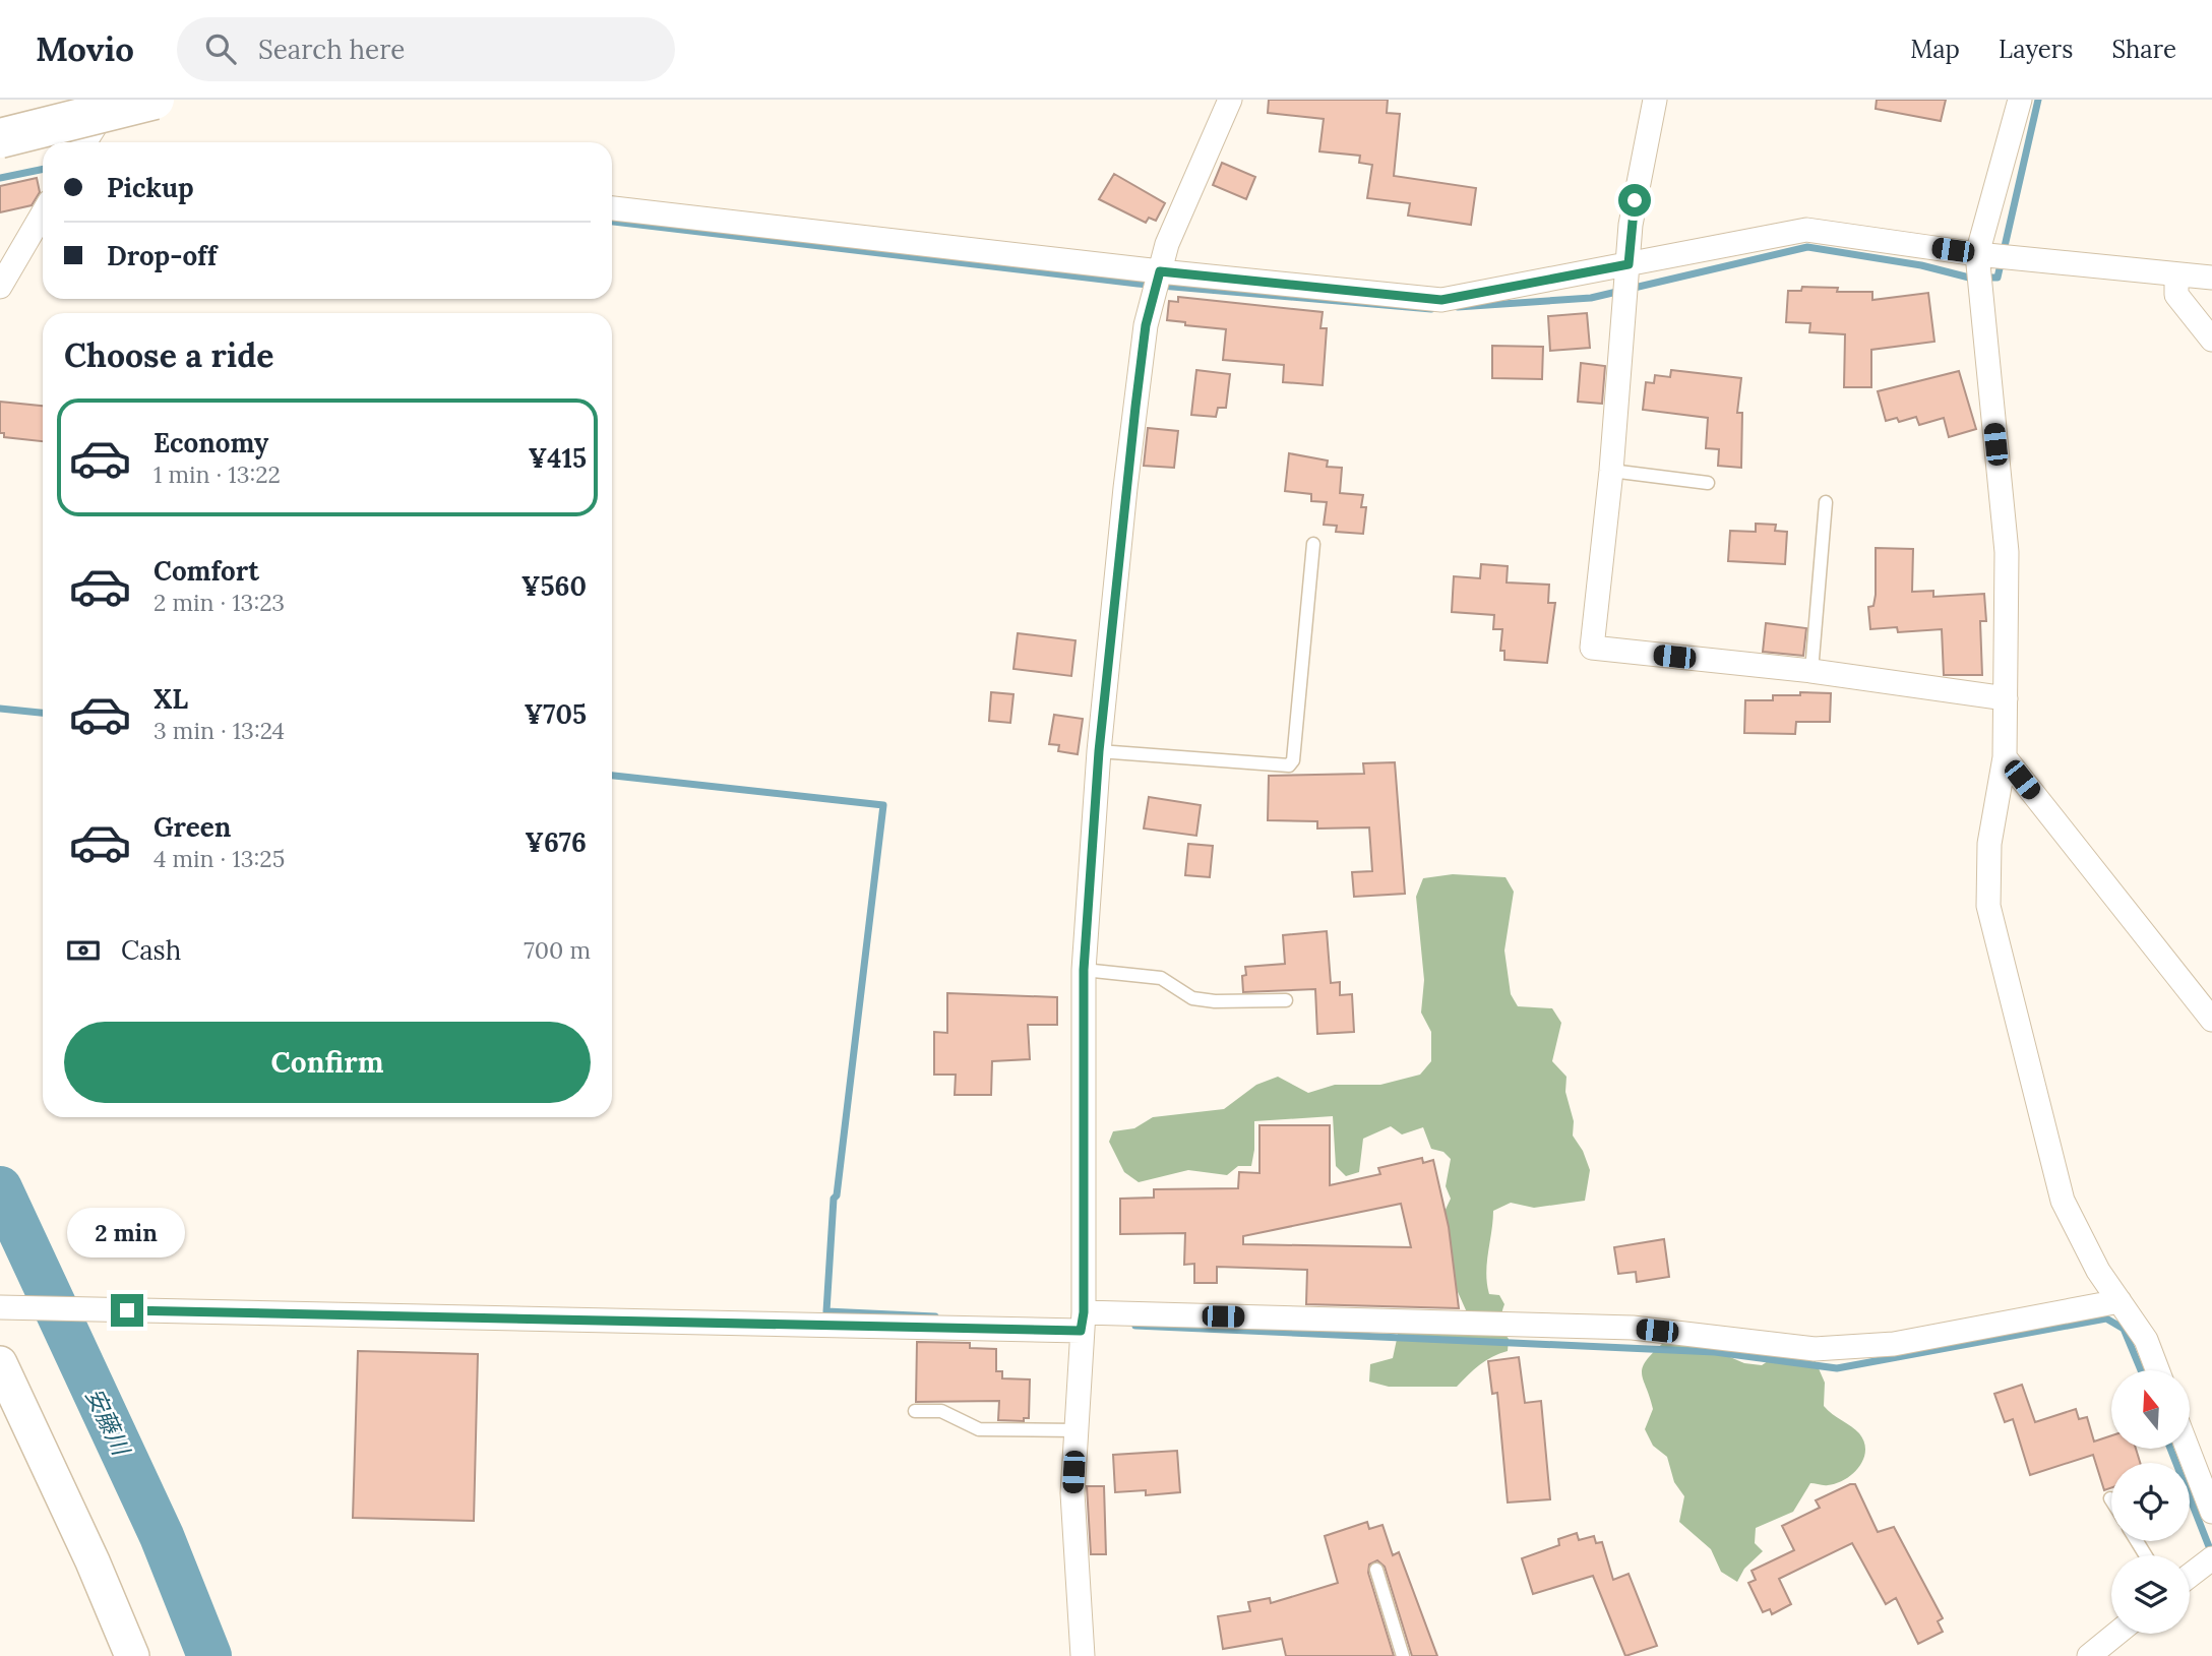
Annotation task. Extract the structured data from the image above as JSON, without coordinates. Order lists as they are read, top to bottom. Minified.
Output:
{"water":["安藤川"],"north":"top","page":{"header":"Movio","search":"Search here","nav":["Map","Layers","Share"],"banner":["Pickup","Drop-off"],"heading":"Choose a ride","list":[{"name":"Economy","note":"1 min · 13:22","value":"¥415"},{"name":"Comfort","note":"2 min · 13:23","value":"¥560"},{"name":"XL","note":"3 min · 13:24","value":"¥705"},{"name":"Green","note":"4 min · 13:25","value":"¥676"}],"pay":["Cash","700 m"],"buttons":"Confirm","bubble":"2 min"}}
